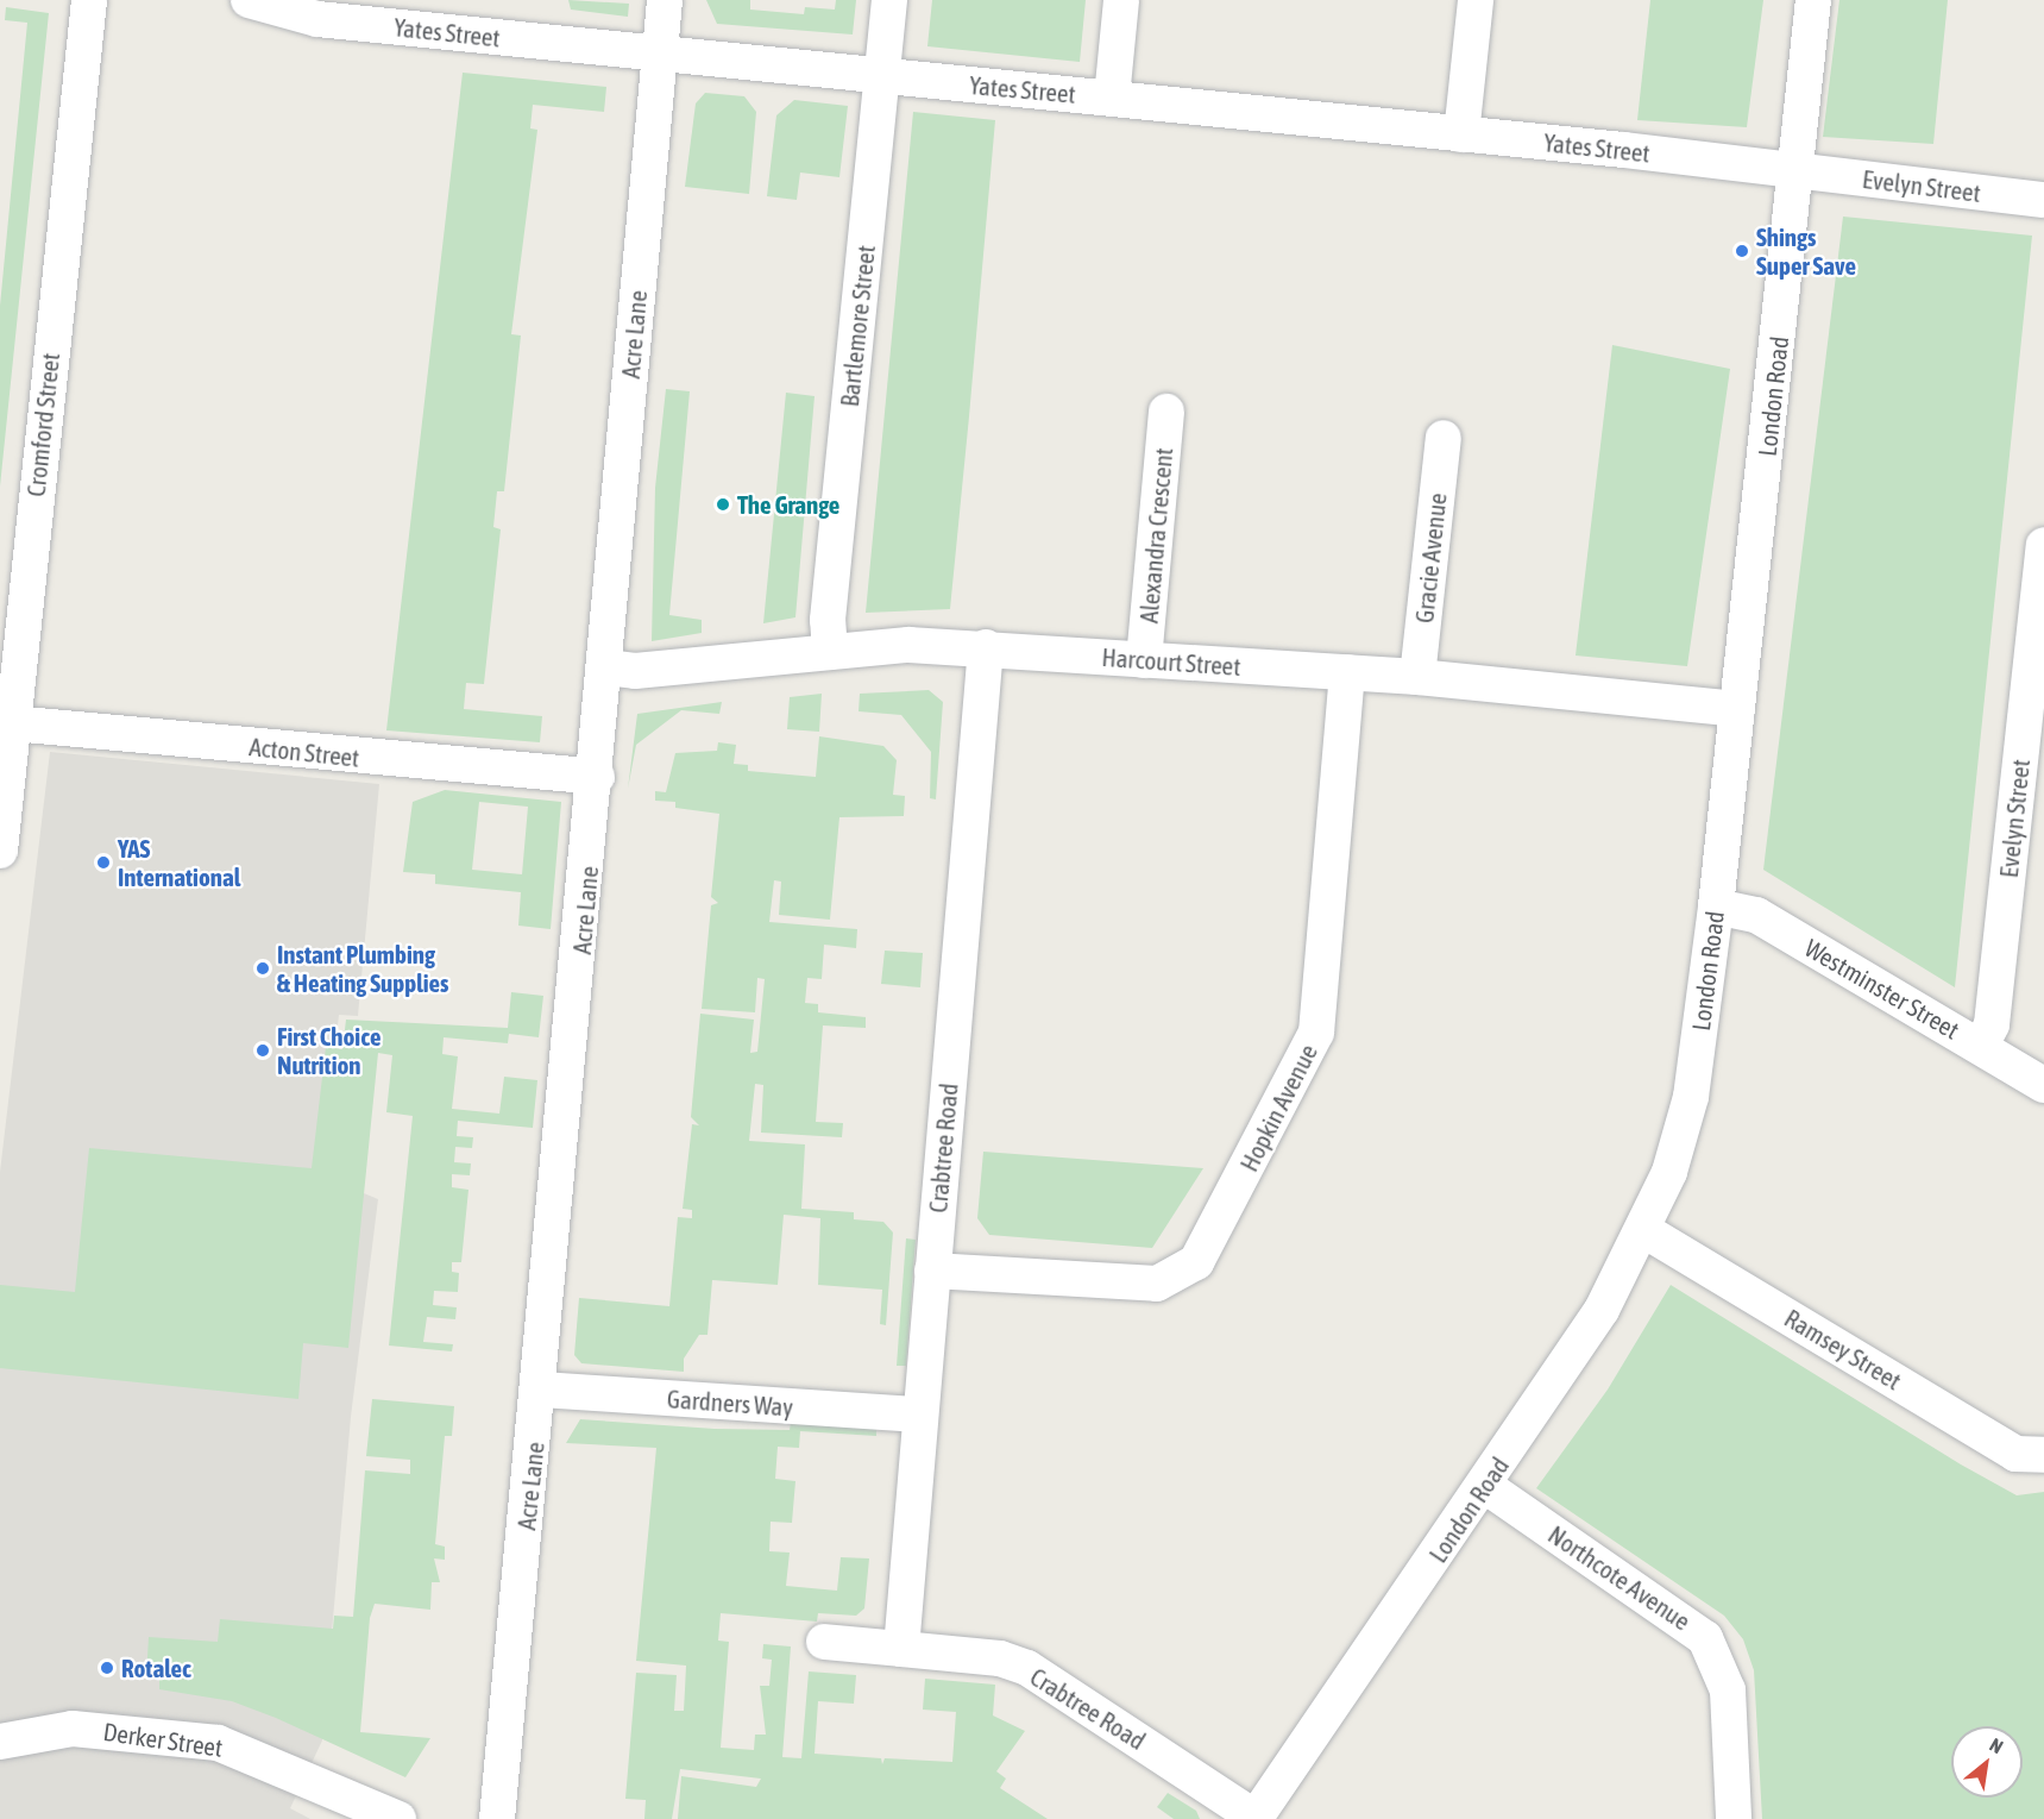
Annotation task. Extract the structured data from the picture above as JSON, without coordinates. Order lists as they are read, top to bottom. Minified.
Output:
{"streets":{"street":["Yates Street","Evelyn Street","Bartlemore Street","Acre Lane","London Road","Cromford Street","Alexandra Crescent","Gracie Avenue","Harcourt Street","Acton Street","Westminster Street","Hopkin Avenue","Crabtree Road","Ramsey Street","Gardners Way","Northcote Avenue","Derker Street"]},"crossings":[["Yates Street","Evelyn Street"],["Yates Street","Bartlemore Street"],["Yates Street","Acre Lane"],["Yates Street","London Road"],["Evelyn Street","London Road"],["Evelyn Street","Westminster Street"],["Bartlemore Street","Harcourt Street"],["Acre Lane","Harcourt Street"],["Acre Lane","Acton Street"],["Acre Lane","Gardners Way"],["London Road","Harcourt Street"],["London Road","Westminster Street"],["London Road","Crabtree Road"],["London Road","Ramsey Street"],["London Road","Northcote Avenue"],["Cromford Street","Acton Street"],["Alexandra Crescent","Harcourt Street"],["Gracie Avenue","Harcourt Street"],["Harcourt Street","Hopkin Avenue"],["Harcourt Street","Crabtree Road"],["Hopkin Avenue","Crabtree Road"],["Crabtree Road","Gardners Way"]],"places":["Shings Super Save","The Grange","YAS International","Instant Plumbing & Heating Supplies","First Choice Nutrition","Rotalec"],"north":"top right"}
